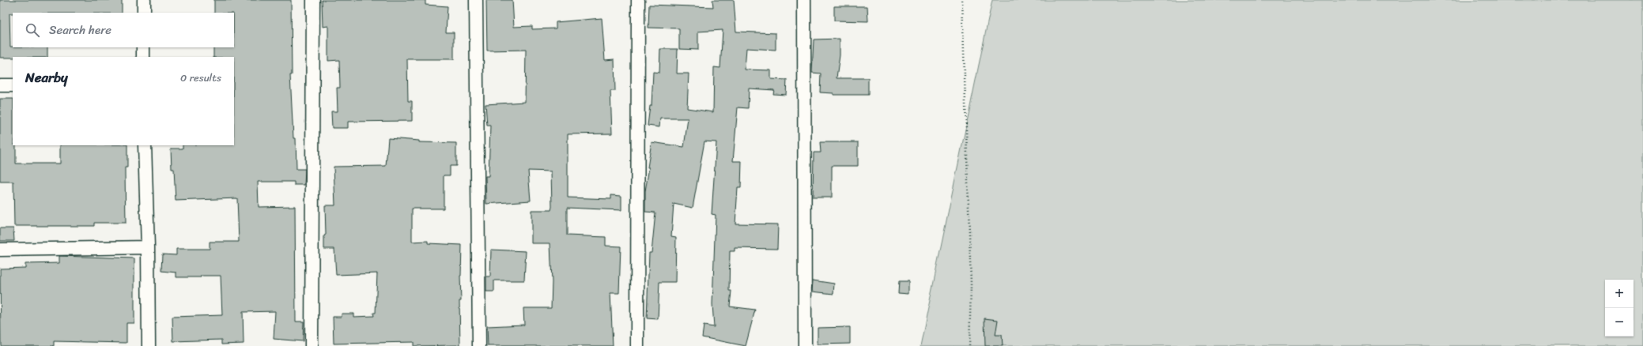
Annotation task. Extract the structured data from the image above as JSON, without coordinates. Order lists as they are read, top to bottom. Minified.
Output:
{"page":{"search":"Search here","heading":["Nearby","0 results"],"map_buttons":["+","−"]}}
